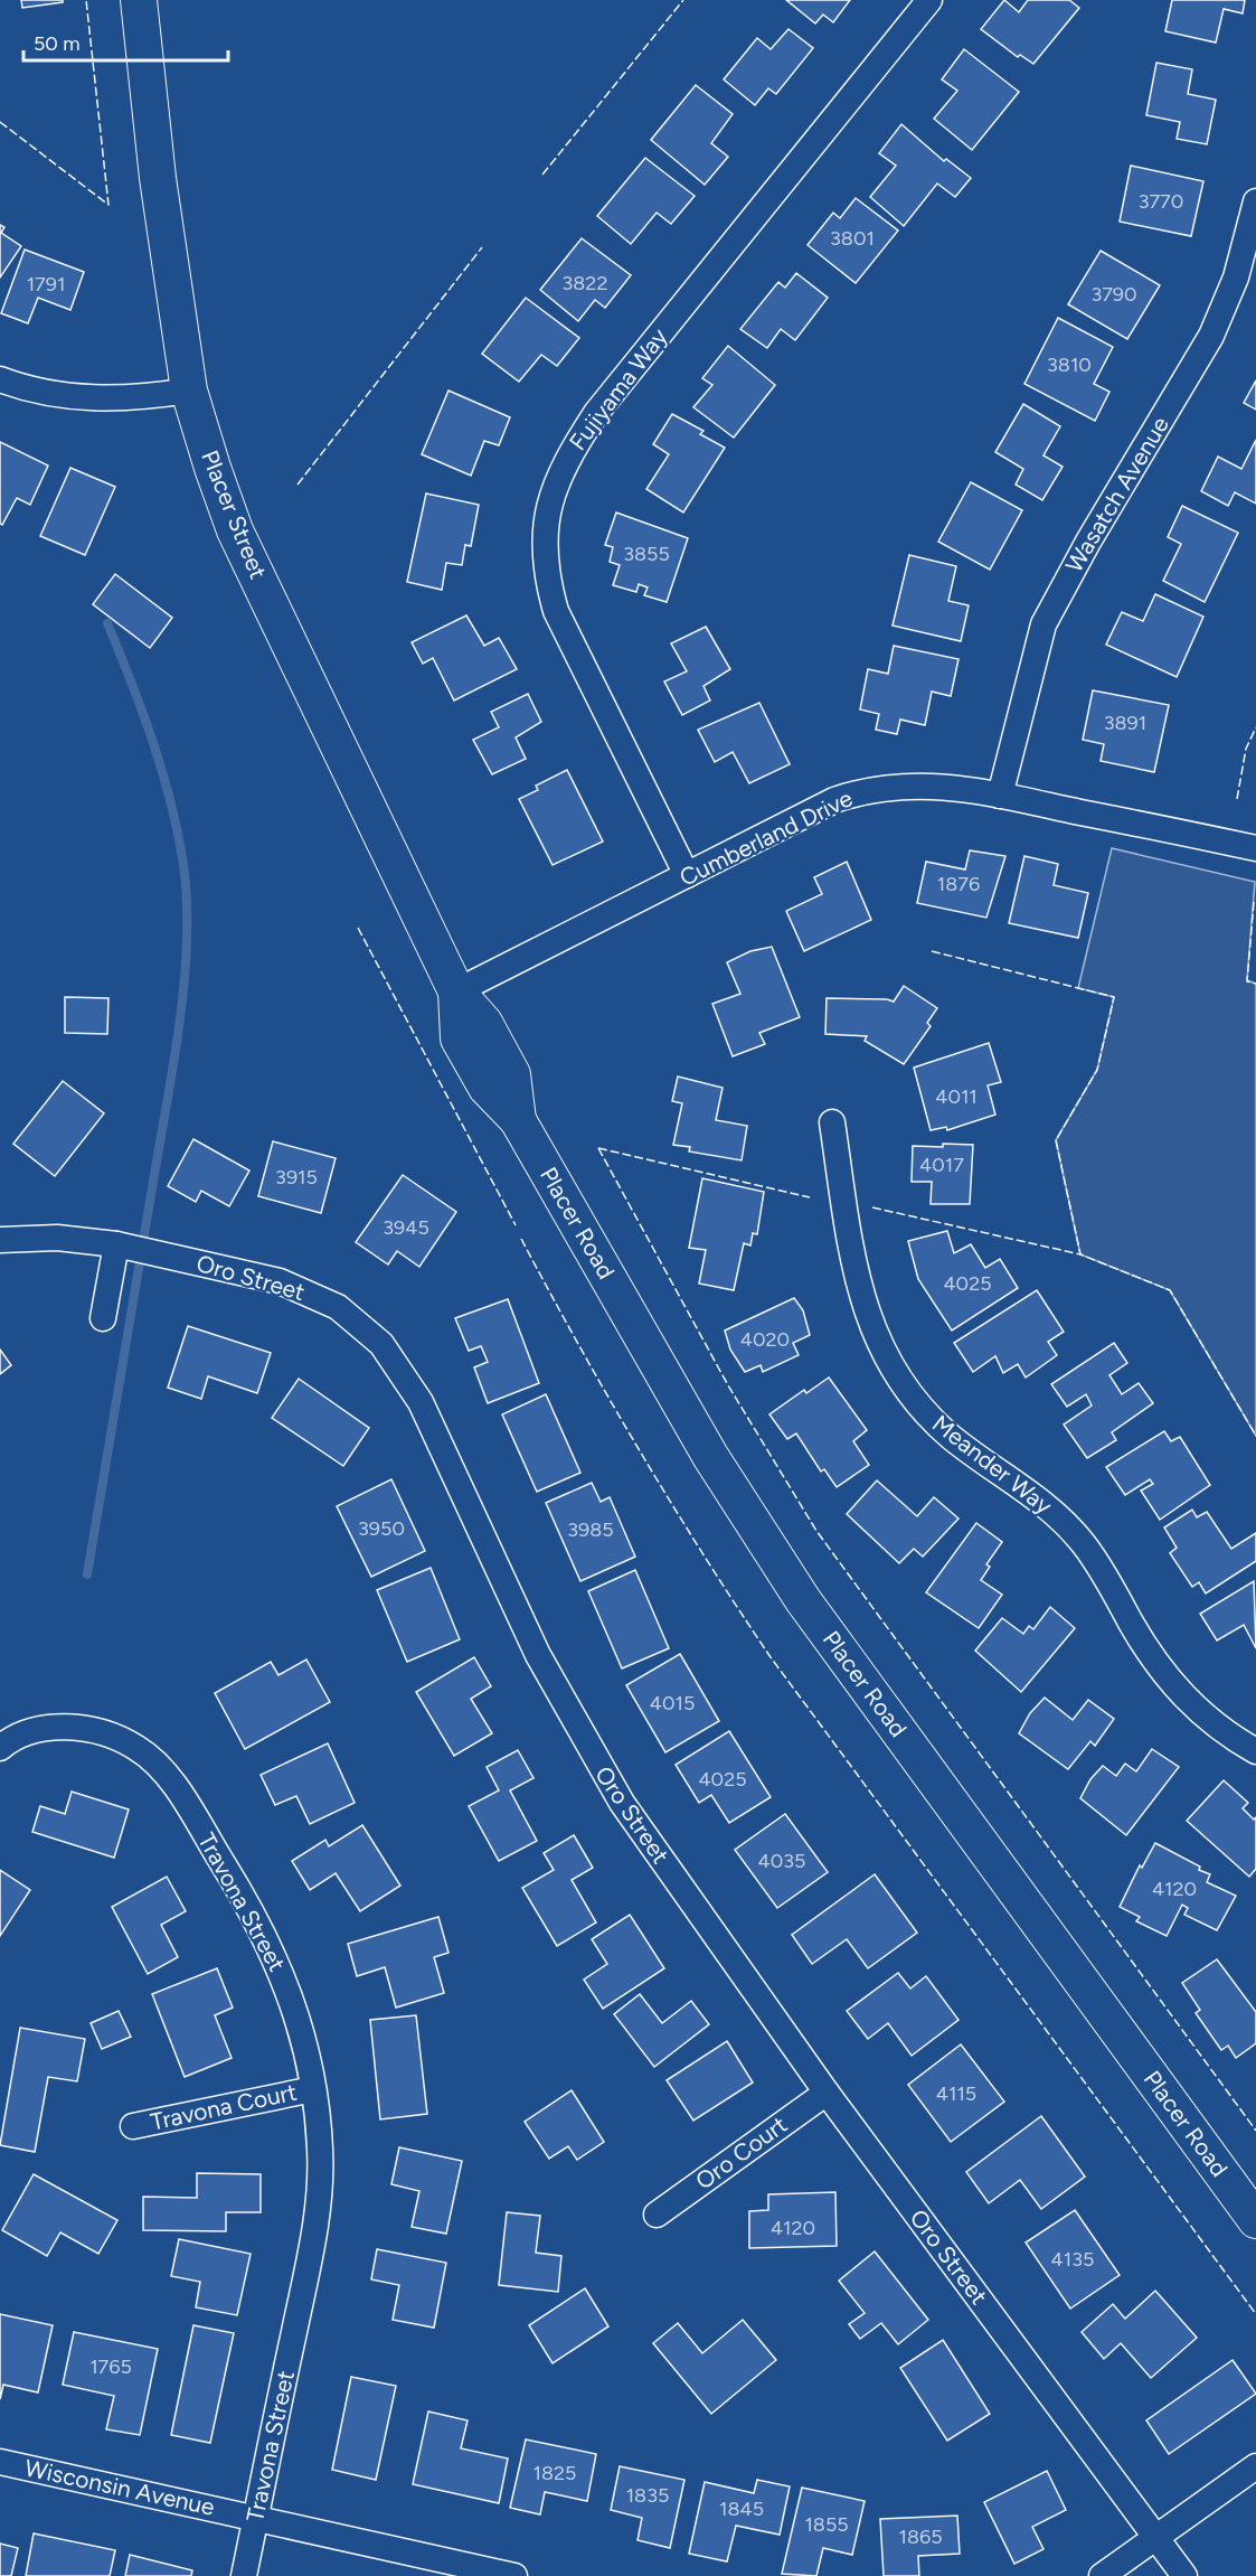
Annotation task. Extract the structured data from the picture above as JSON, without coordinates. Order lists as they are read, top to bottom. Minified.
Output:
{"streets":{"main road":["Placer Street","Placer Road"],"street":["Fujiyama Way","Wasatch Avenue","Cumberland Drive","Oro Street","Meander Way","Travona Street","Travona Court","Oro Court","Wisconsin Avenue"]},"crossings":[["Fujiyama Way","Cumberland Drive"],["Wasatch Avenue","Cumberland Drive"],["Placer Street","Cumberland Drive"],["Placer Street","Placer Road"],["Cumberland Drive","Placer Road"],["Oro Street","Oro Court"],["Travona Street","Travona Court"],["Travona Street","Wisconsin Avenue"]],"house_numbers":["3770","3801","3822","1791","3790","3810","3855","3891","1876","4011","4017","3915","3945","4025","4020","3950","3985","4015","4025","4035","4120","4115","4120","4135","1765","1825","1835","1845","1855","1865"],"scale_bar":"50 m"}
